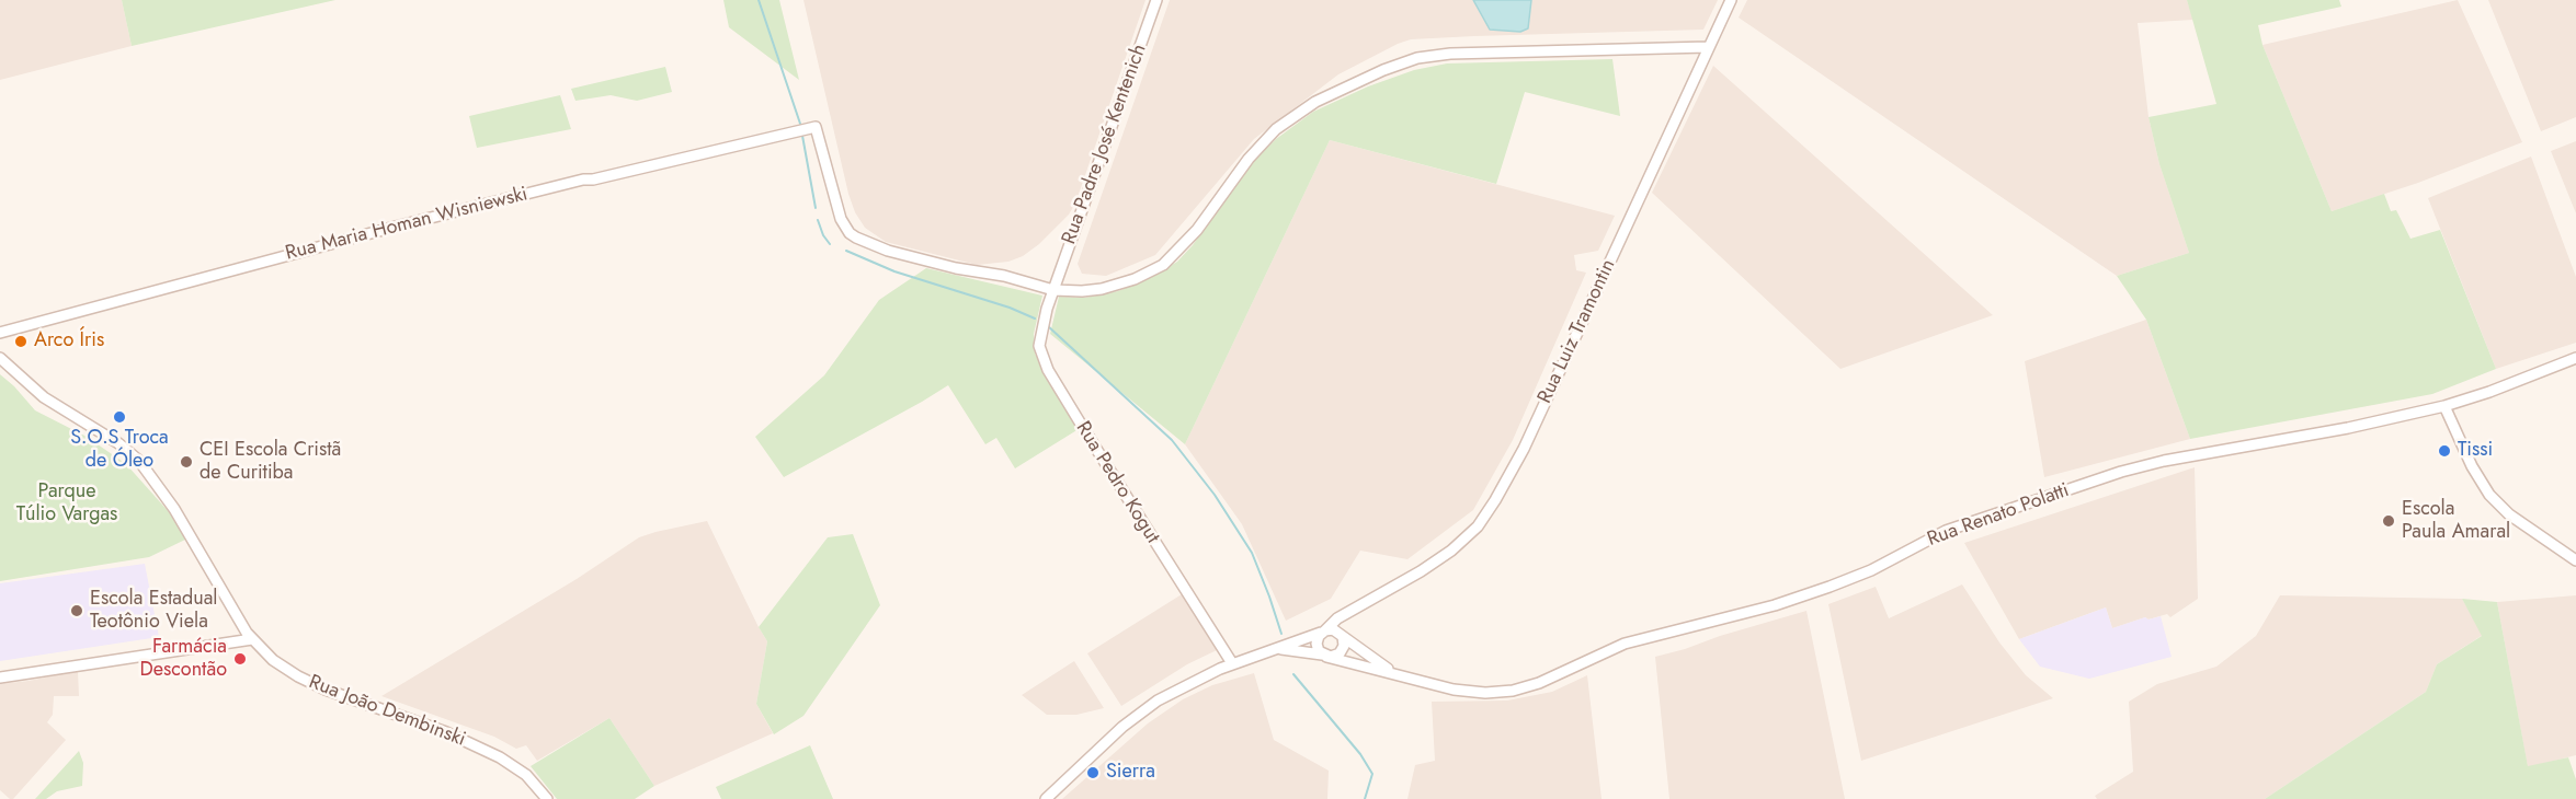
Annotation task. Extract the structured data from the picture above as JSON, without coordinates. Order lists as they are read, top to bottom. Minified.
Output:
{"streets":{"main road":["Rua Padre José Kentenich","Rua Maria Homan Wisniewski","Rua Luiz Tramontin","Rua Pedro Kogut","Rua Renato Polatti","Rua João Dembinski"]},"crossings":[["Rua Padre José Kentenich","Rua Maria Homan Wisniewski"],["Rua Padre José Kentenich","Rua Pedro Kogut"],["Rua Maria Homan Wisniewski","Rua Pedro Kogut"],["Rua Luiz Tramontin","Rua Pedro Kogut"],["Rua Luiz Tramontin","Rua Renato Polatti"]],"parks":["Parque Túlio Vargas"],"places":["Arco Íris","S.O.S Troca de Óleo","Tissi","CEI Escola Cristã de Curitiba","Escola Paula Amaral","Escola Estadual Teotônio Viela","Farmácia Descontão","Sierra"]}
